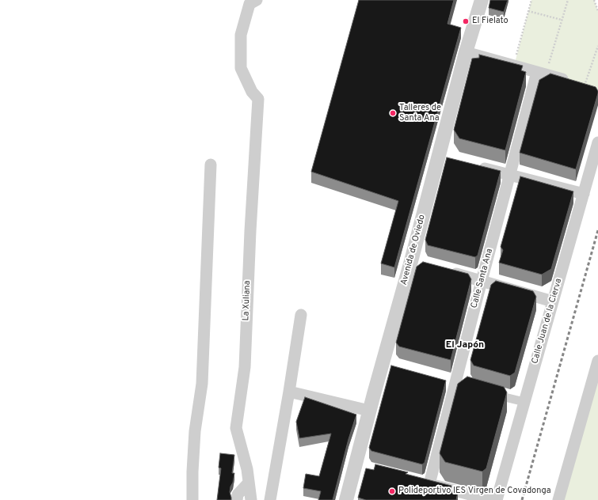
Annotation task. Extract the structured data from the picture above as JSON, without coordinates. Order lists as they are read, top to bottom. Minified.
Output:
{"streets":{"street":["Avenida de Oviedo","Calle Santa Ana","La Xuliana","Calle Juan de la Cierva"]},"districts":["El Japón"],"places":["El Fielato","Talleres de Santa Ana","Polideportivo IES Virgen de Covadonga"]}
